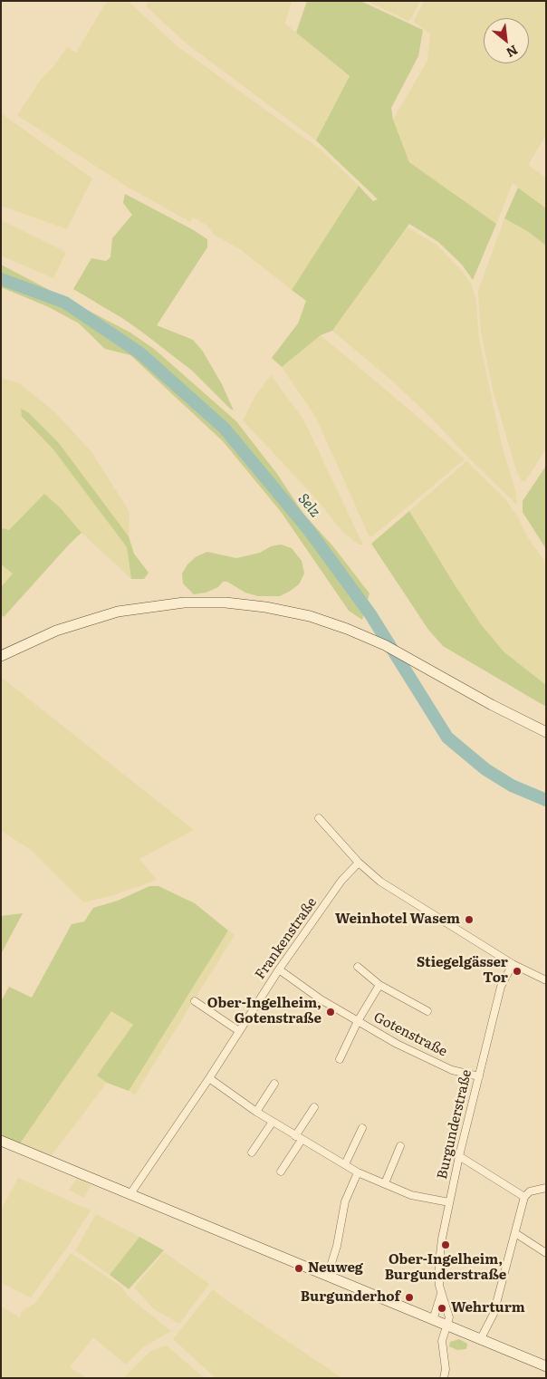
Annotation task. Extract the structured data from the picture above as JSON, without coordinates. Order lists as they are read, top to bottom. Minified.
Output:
{"streets":{"street":["Frankenstraße","Gotenstraße","Burgunderstraße"]},"crossings":[["Frankenstraße","Gotenstraße"],["Gotenstraße","Burgunderstraße"]],"water":["Selz"],"places":["Weinhotel Wasem","Stiegelgässer Tor","Ober-Ingelheim, Gotenstraße","Ober-Ingelheim, Burgunderstraße","Neuweg","Burgunderhof","Wehrturm"],"north":"bottom right"}
